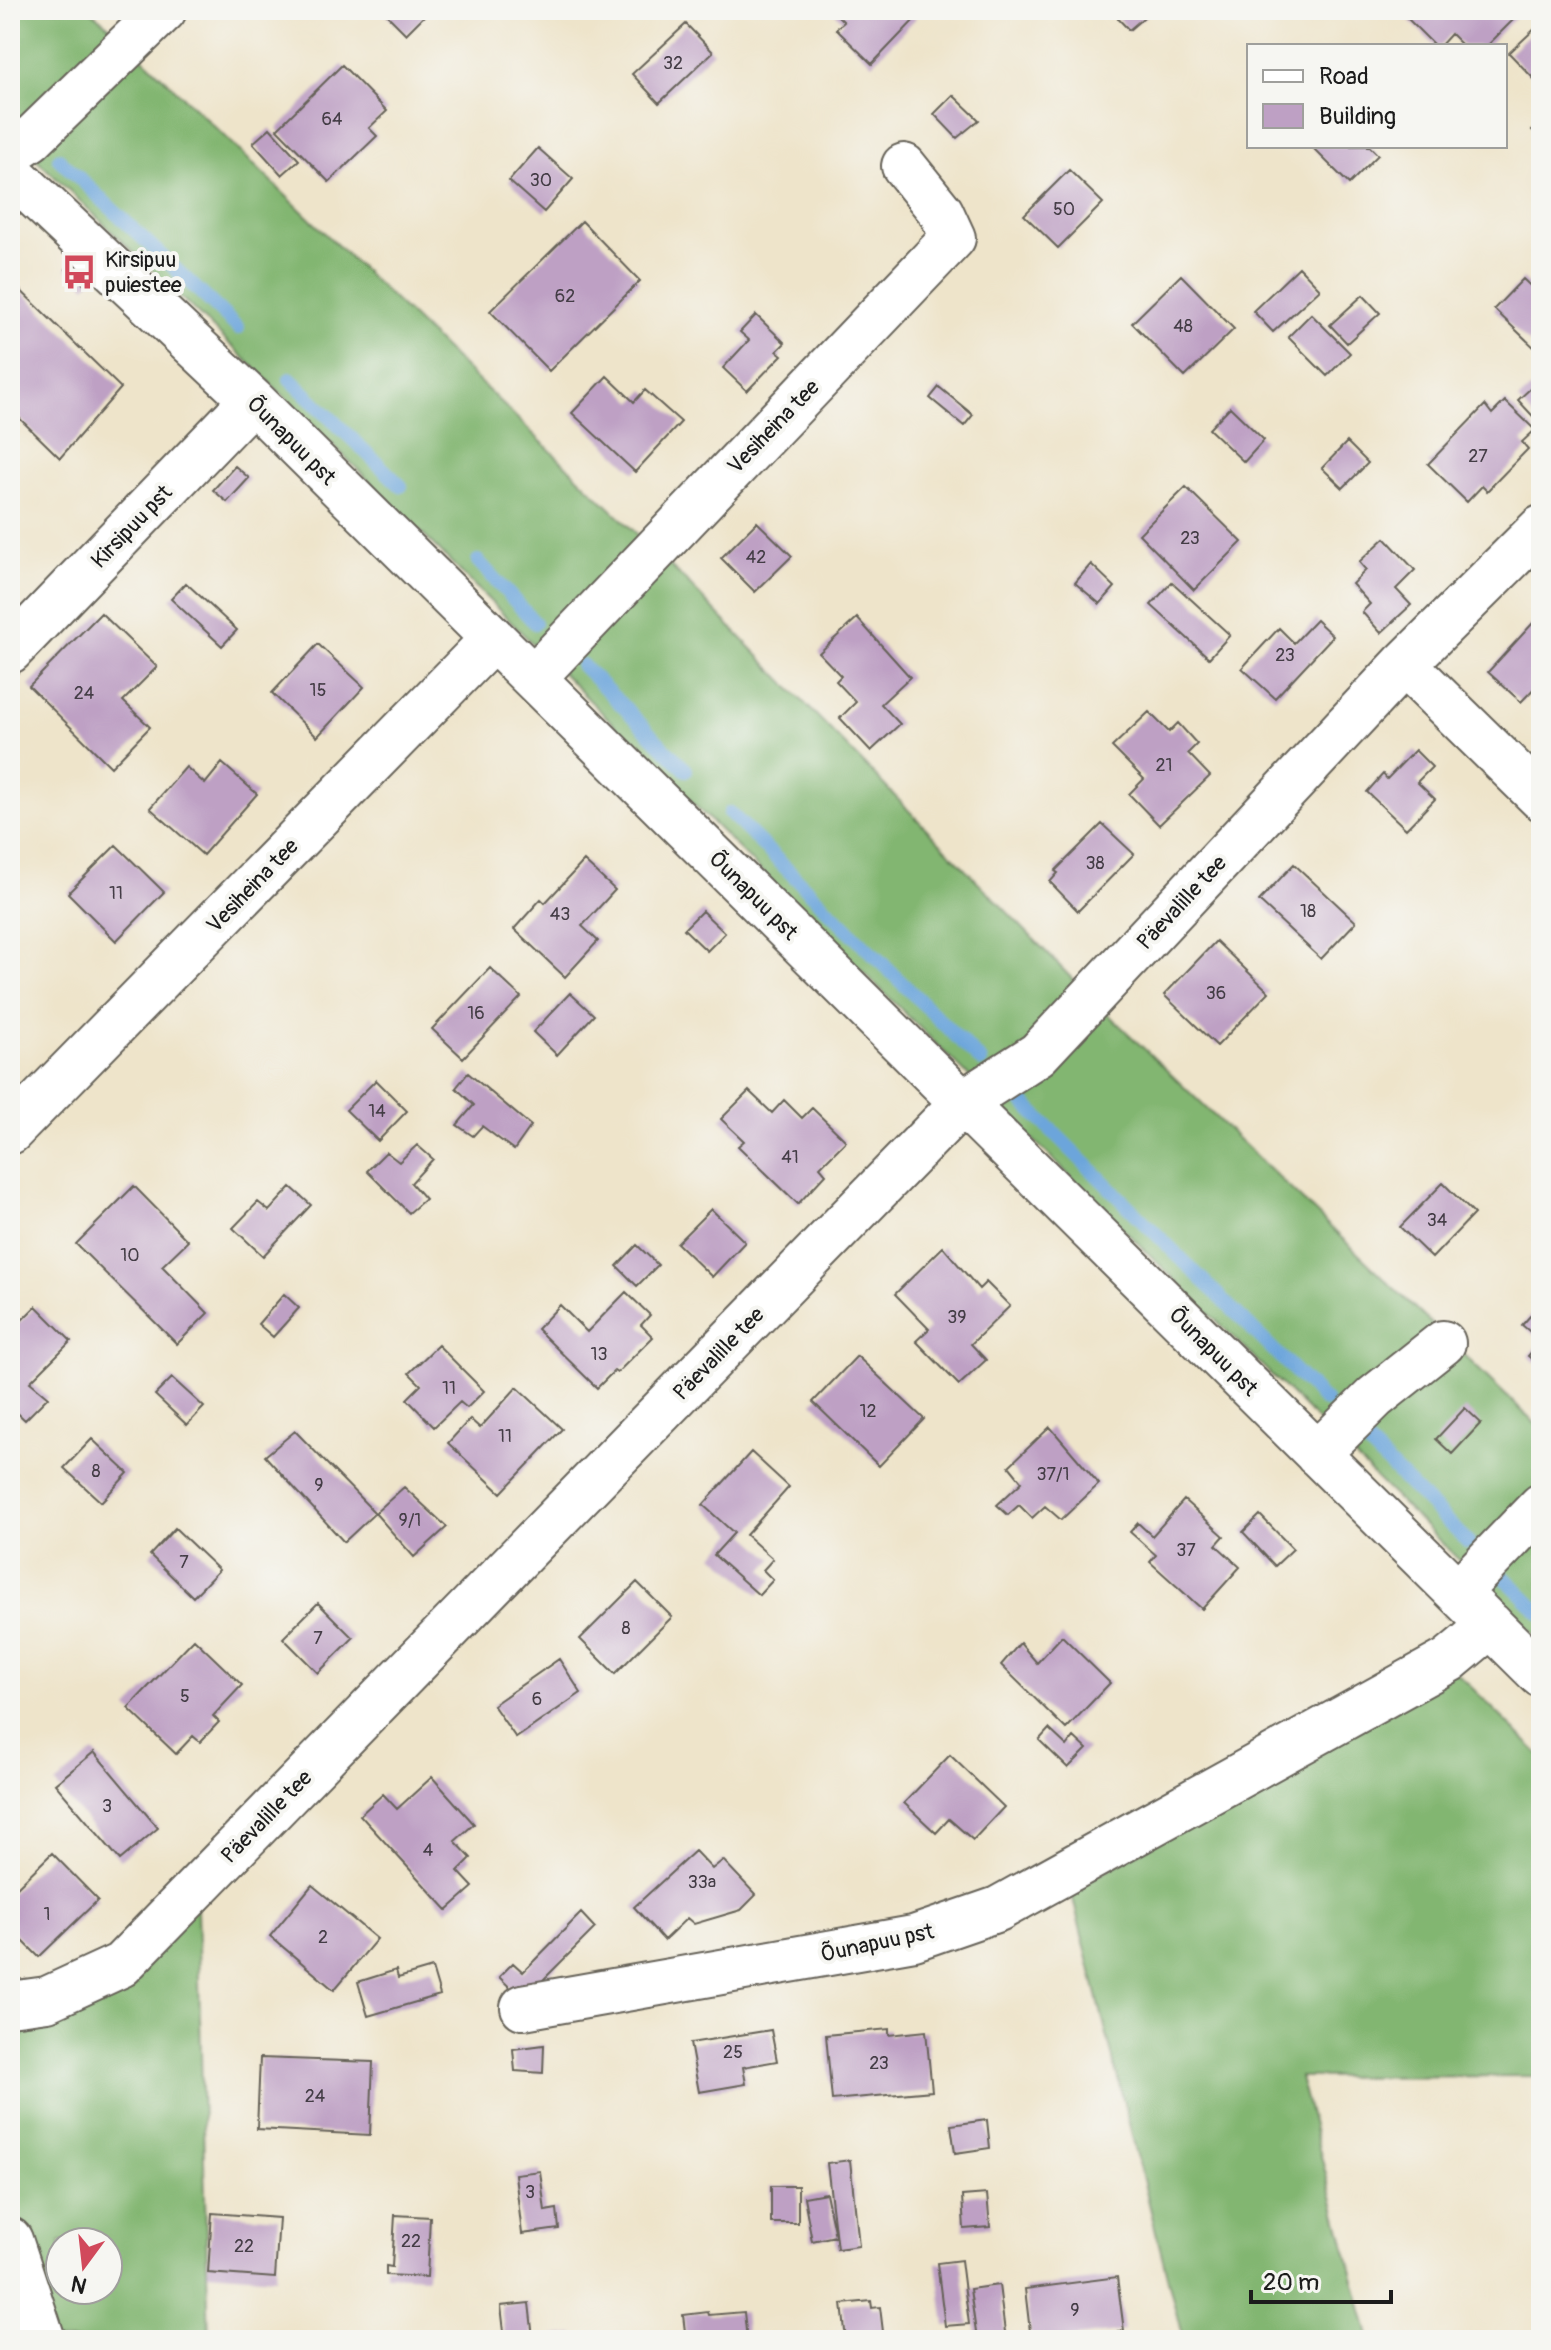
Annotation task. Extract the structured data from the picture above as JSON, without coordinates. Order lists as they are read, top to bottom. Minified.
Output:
{"streets":{"street":["Vesiheina tee","Õunapuu pst","Kirsipuu pst","Päevalille tee"]},"crossings":[["Vesiheina tee","Õunapuu pst"],["Õunapuu pst","Kirsipuu pst"],["Õunapuu pst","Päevalille tee"]],"places":{"bus stop":["Kirsipuu puiestee"]},"house_numbers":["32","64","30","50","62","48","27","23","42","23","15","24","21","38","11","18","43","36","16","14","41","34","10","39","13","11","12","11","8","37/1","9","9/1","37","7","8","7","5","6","3","4","33a","1","2","25","23","24","3","22","22","9"],"legend":["Road","Building"],"scale_bar":"20 m","north":"bottom"}
